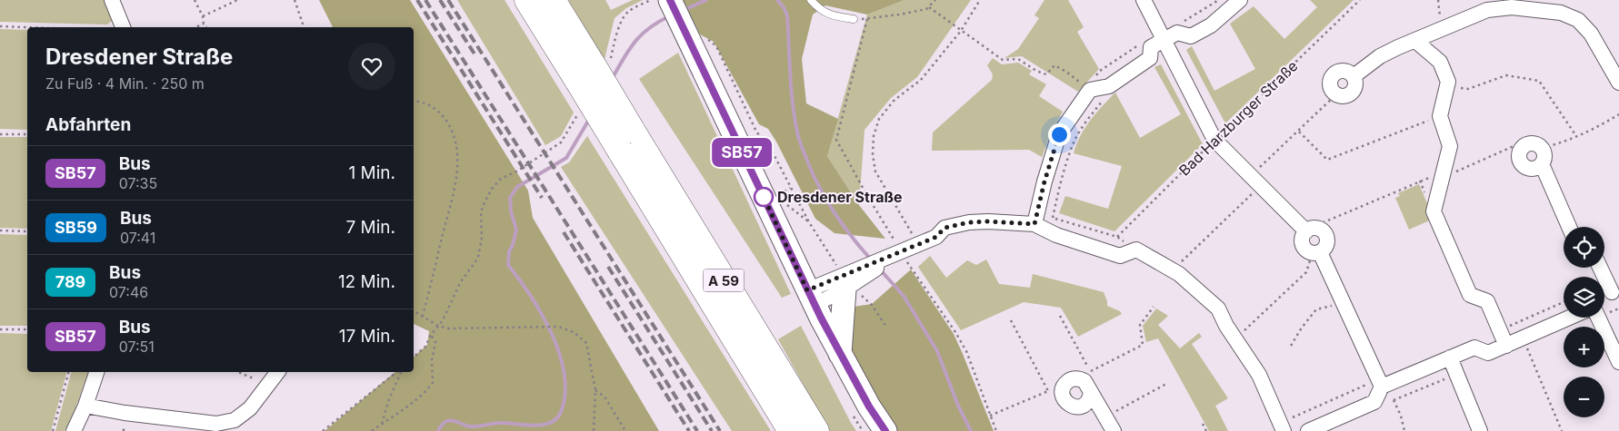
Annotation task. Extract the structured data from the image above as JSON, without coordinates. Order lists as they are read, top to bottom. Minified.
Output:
{"streets":{"highway":["A 59"],"path":["Bad Harzburger Straße"]},"places":["Dresdener Straße"],"lines":["bus line SB57"],"page":{"on_map":"SB57","heading":[["Dresdener Straße","Zu Fuß · 4 Min. · 250 m"],"Abfahrten"],"list":[{"mark":"SB57","name":"Bus","note":"07:35","value":"1 Min."},{"mark":"SB59","name":"Bus","note":"07:41","value":"7 Min."},{"mark":"789","name":"Bus","note":"07:46","value":"12 Min."},{"mark":"SB57","name":"Bus","note":"07:51","value":"17 Min."}],"map_buttons":["+","−"]}}
